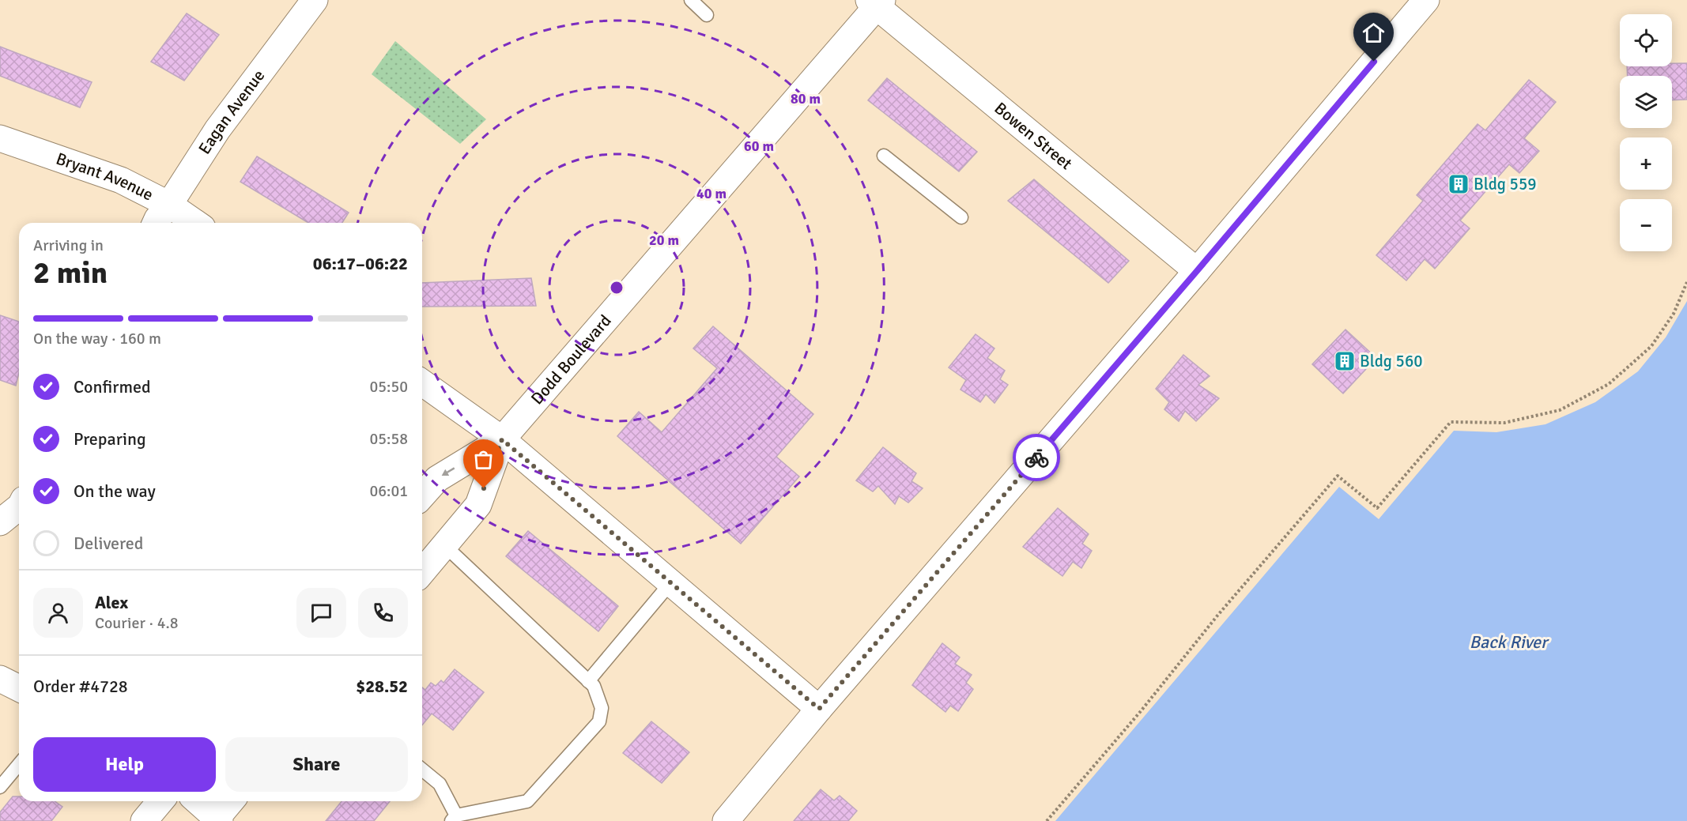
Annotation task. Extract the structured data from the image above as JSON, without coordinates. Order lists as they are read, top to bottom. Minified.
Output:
{"streets":{"street":["Eagan Avenue","Bowen Street","Bryant Avenue","Dodd Boulevard"]},"crossings":[["Eagan Avenue","Bryant Avenue"],["Bowen Street","Dodd Boulevard"]],"water":["Back River"],"places":{"building":["Bldg 559","Bldg 560"]},"page":{"map_buttons":["+","−"],"heading":["2 min","Arriving in","06:17–06:22"],"panel":["Alex","Courier · 4.8","Order #4728","$28.52"],"bar":"On the way · 160 m","list":[["Confirmed","05:50"],["Preparing","05:58"],["On the way","06:01"],"Delivered"],"buttons":["Help","Share"]},"rings":["80 m","60 m","40 m","20 m"]}
